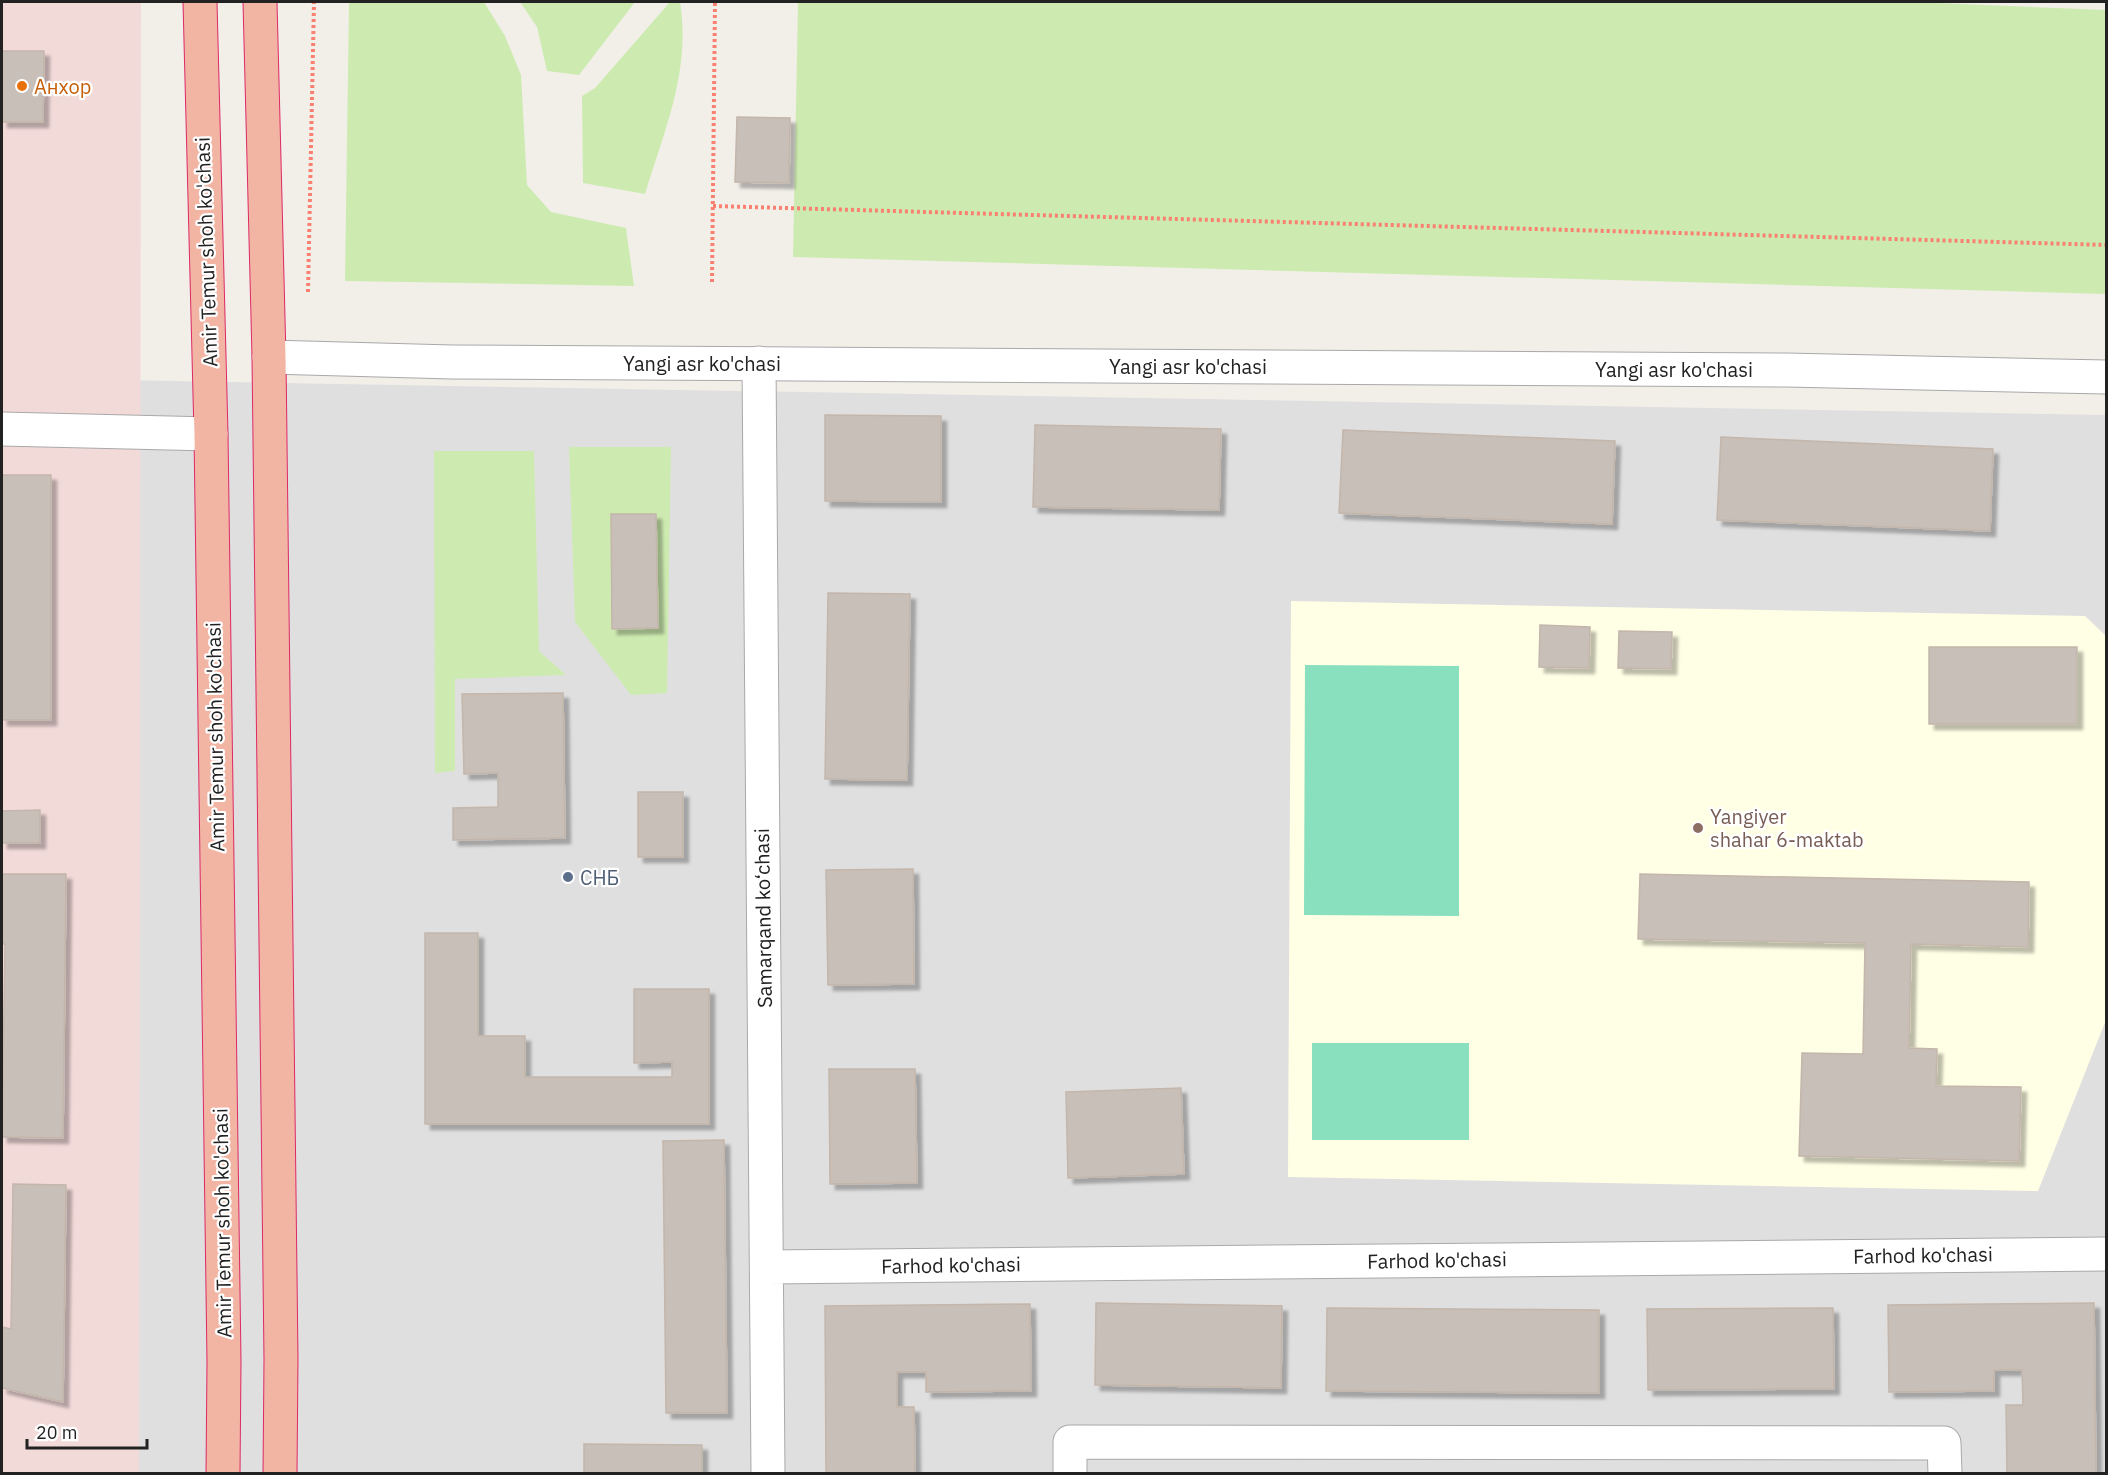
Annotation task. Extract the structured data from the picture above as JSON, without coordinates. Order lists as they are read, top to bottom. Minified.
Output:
{"streets":{"highway":["Amir Temur shoh ko'chasi"],"street":["Yangi asr ko'chasi","Samarqand ko‘chasi","Farhod ko'chasi"]},"crossings":[["Yangi asr ko'chasi","Samarqand ko‘chasi"],["Samarqand ko‘chasi","Farhod ko'chasi"]],"places":["Анхор","Yangiyer shahar 6-maktab","СНБ"],"scale_bar":"20 m"}
